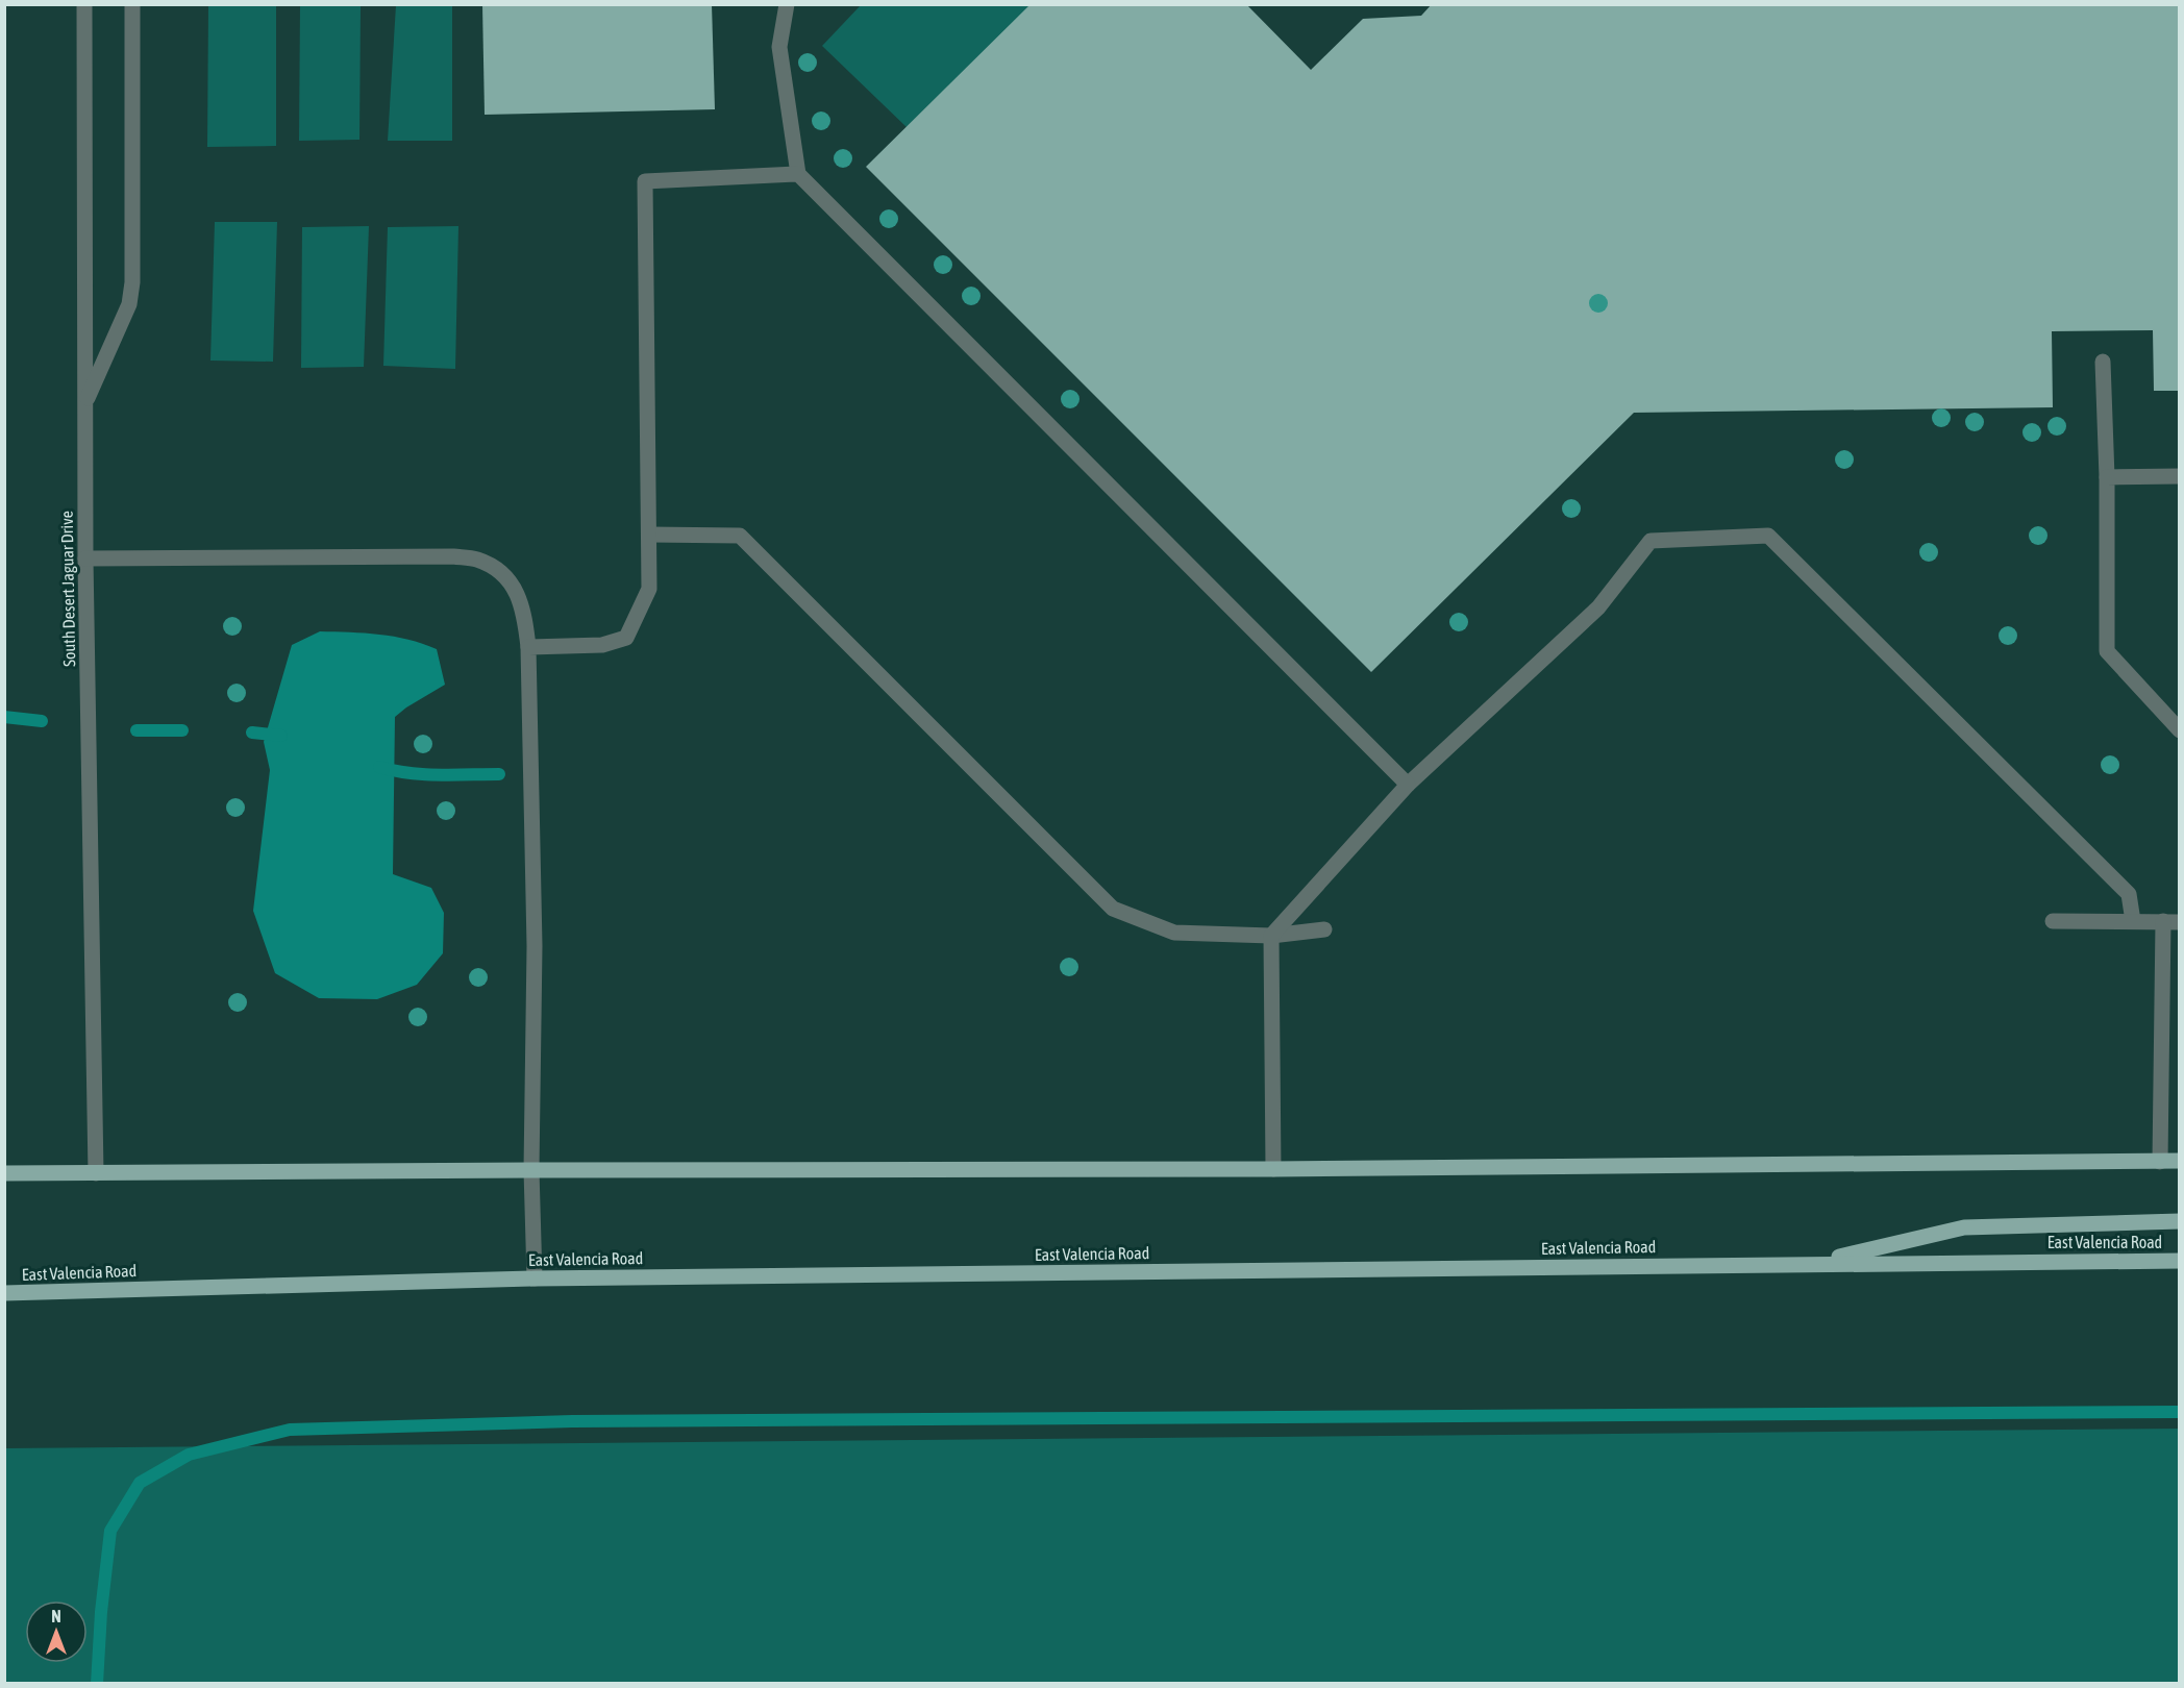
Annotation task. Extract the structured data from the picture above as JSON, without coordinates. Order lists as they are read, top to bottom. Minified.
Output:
{"streets":{"main road":["East Valencia Road"],"street":["South Desert Jaguar Drive"]},"north":"top"}
